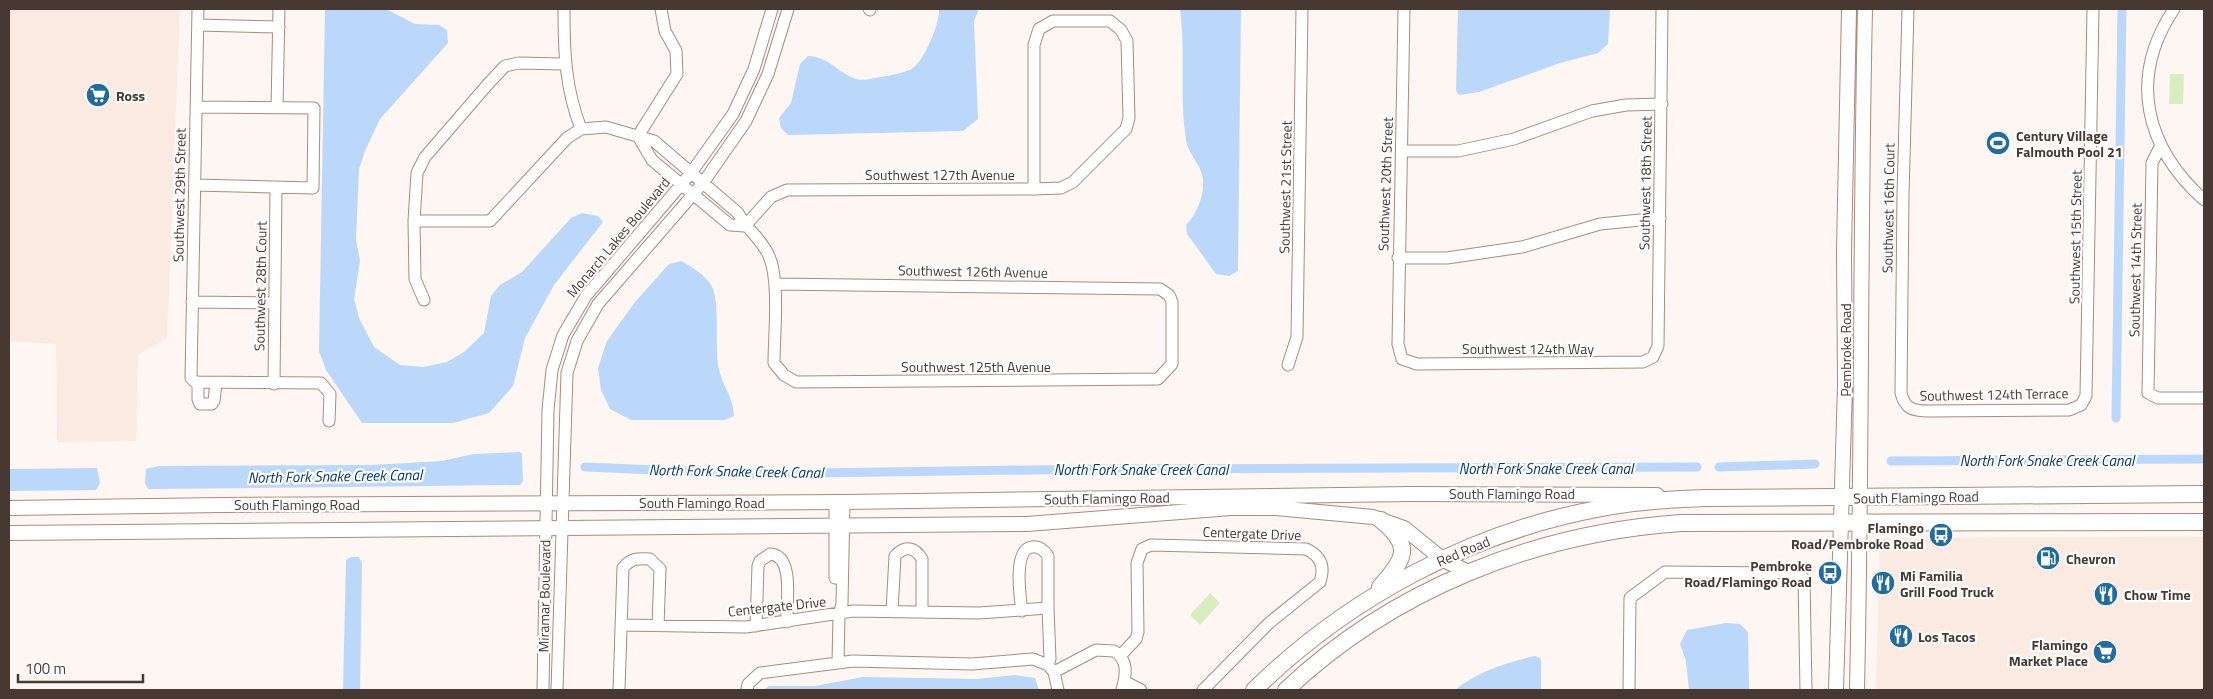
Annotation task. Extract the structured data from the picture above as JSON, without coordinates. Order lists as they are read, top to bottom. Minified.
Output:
{"streets":{"highway":["South Flamingo Road","Red Road"],"main road":["Pembroke Road"],"street":["Southwest 127th Avenue","Southwest 18th Street","Southwest 20th Street","Southwest 21st Street","Southwest 29th Street","Southwest 16th Court","Monarch Lakes Boulevard","Southwest 15th Street","Southwest 14th Street","Southwest 126th Avenue","Southwest 28th Court","Southwest 124th Way","Southwest 125th Avenue","Southwest 124th Terrace","Centergate Drive","Miramar Boulevard"]},"crossings":[["Southwest 18th Street","Southwest 124th Way"],["Southwest 20th Street","Southwest 124th Way"],["Southwest 16th Court","Southwest 124th Terrace"],["Monarch Lakes Boulevard","South Flamingo Road"],["Monarch Lakes Boulevard","Miramar Boulevard"],["Southwest 15th Street","Southwest 124th Terrace"],["Southwest 126th Avenue","Southwest 125th Avenue"],["Pembroke Road","South Flamingo Road"],["South Flamingo Road","Centergate Drive"],["South Flamingo Road","Red Road"],["South Flamingo Road","Miramar Boulevard"]],"water":["North Fork Snake Creek Canal"],"places":{"supermarket":["Ross","Flamingo Market Place"],"sports":["Century Village Falmouth Pool 21"],"bus stop":["Flamingo Road/Pembroke Road","Pembroke Road/Flamingo Road"],"fuel station":["Chevron"],"restaurant":["Mi Familia Grill Food Truck","Chow Time","Los Tacos"]},"scale_bar":"100 m"}
